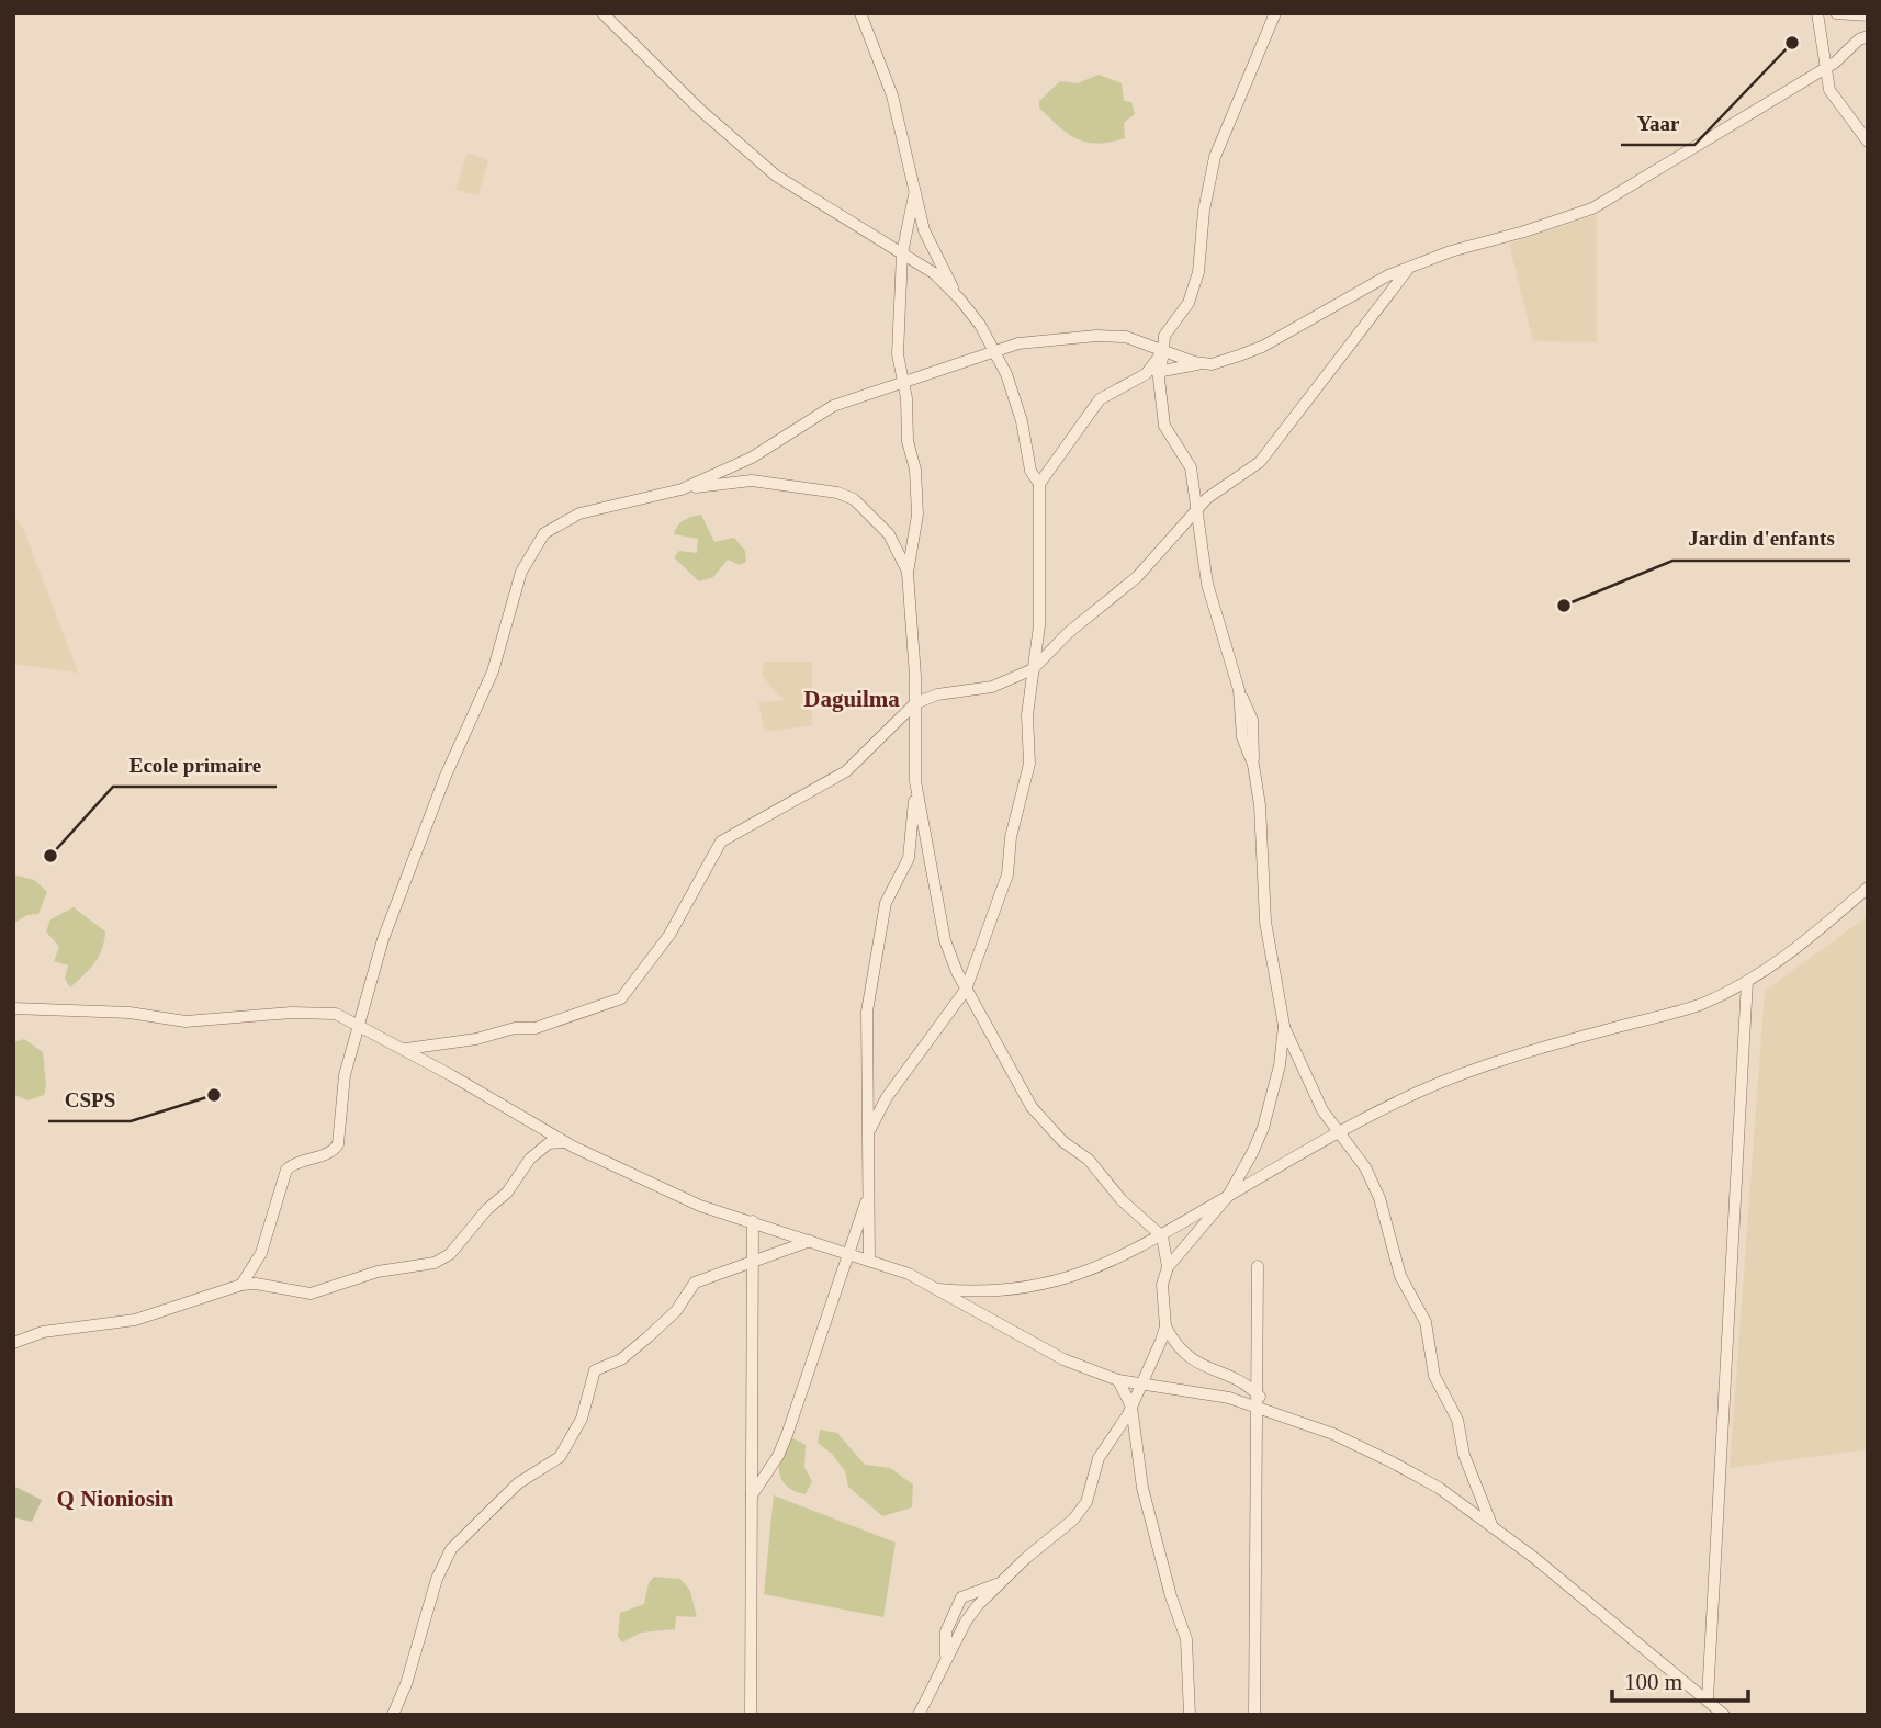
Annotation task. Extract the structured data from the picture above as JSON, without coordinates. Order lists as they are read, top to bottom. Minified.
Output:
{"districts":["Daguilma","Q Nioniosin"],"places":["Yaar","Jardin d'enfants","Ecole primaire","CSPS"],"scale_bar":"100 m"}
